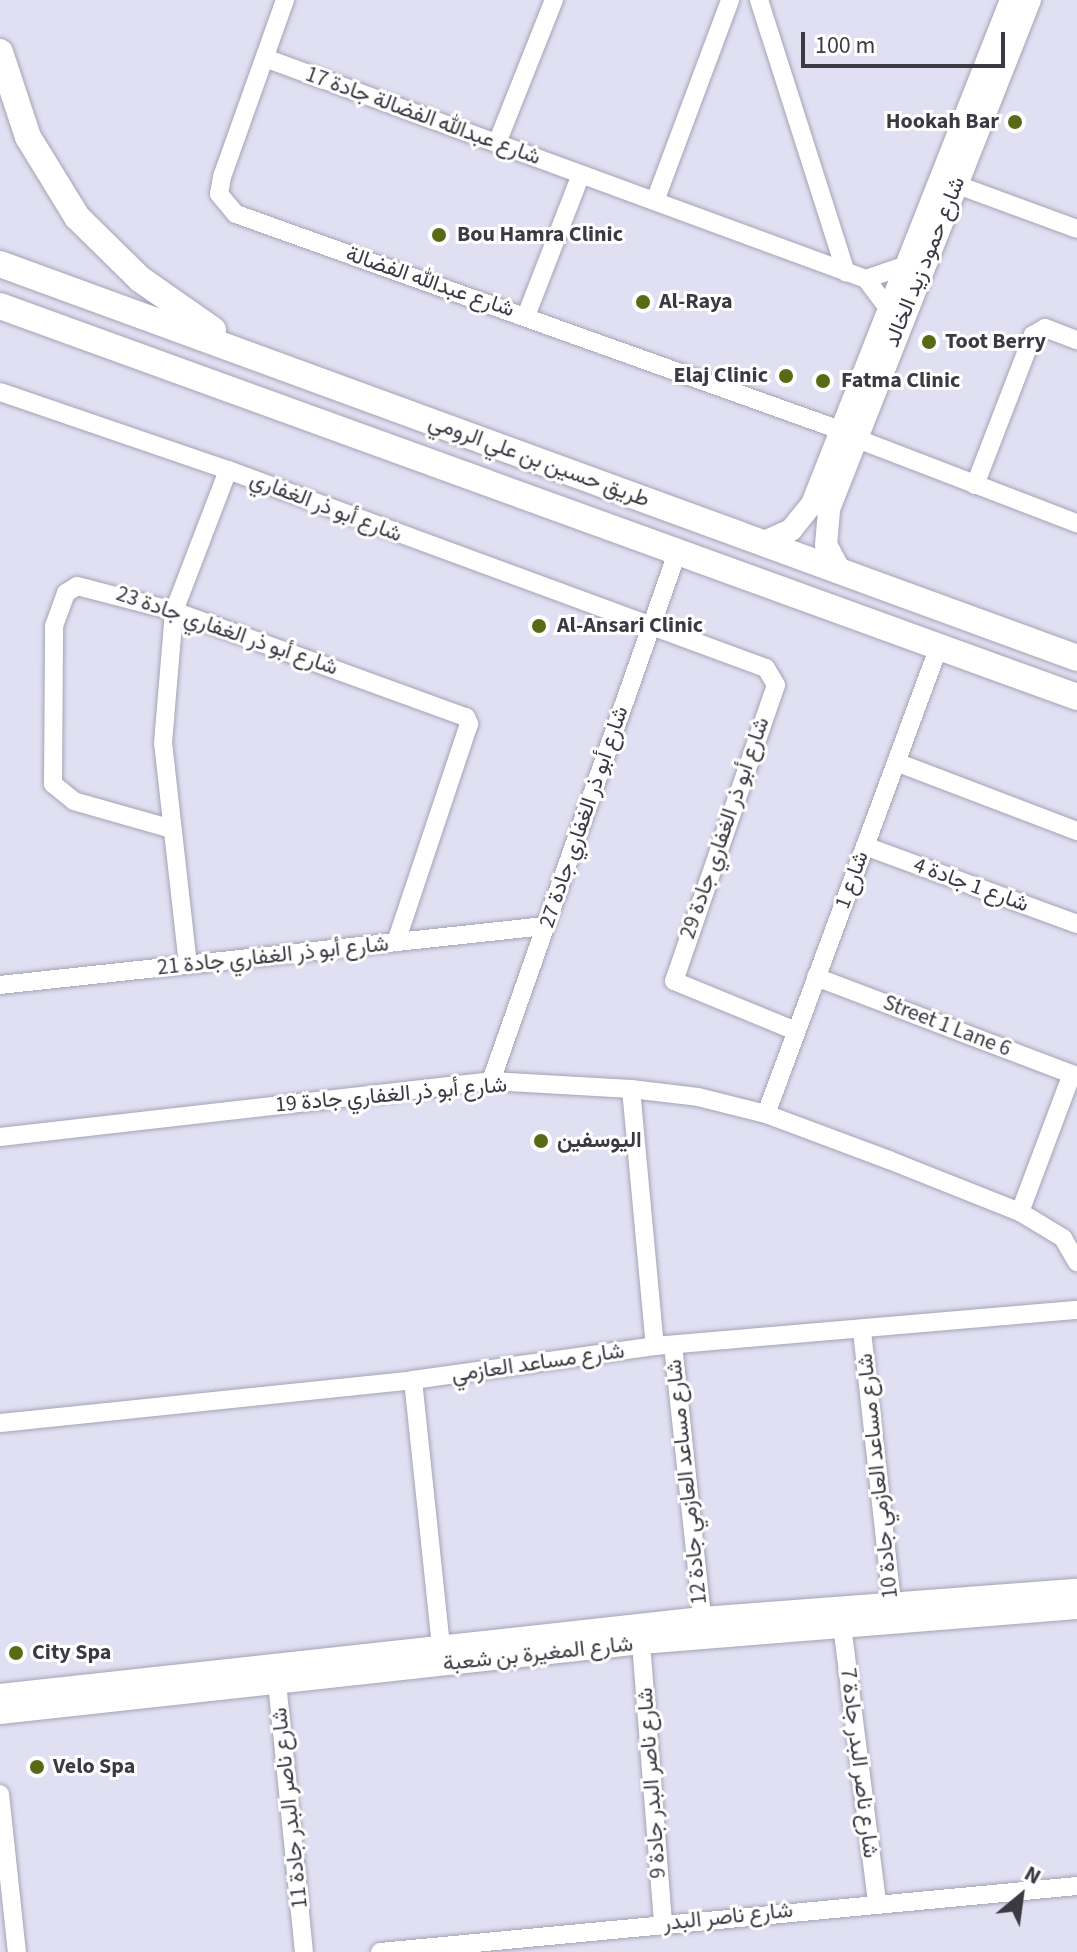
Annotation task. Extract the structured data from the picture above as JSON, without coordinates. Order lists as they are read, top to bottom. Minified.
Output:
{"streets":{"highway":["طريق حسين بن علي الرومي"],"main road":["شارع حمود زيد الخالد","شارع المغيرة بن شعبة"],"street":["شارع عبدالله الفضالة جادة 17","شارع عبدالله الفضالة","شارع أبو ذر الغفاري","شارع أبو ذر الغفاري جادة 23","شارع أبو ذر الغفاري جادة 27","شارع أبو ذر الغفاري جادة 29","شارع 1","شارع 1 جادة 4","شارع أبو ذر الغفاري جادة 21","Street 1 Lane 6","شارع أبو ذر الغفاري جادة 19","شارع مساعد العازمي","شارع مساعد العازمي جادة 10","شارع مساعد العازمي جادة 12","شارع ناصر البدر جادة 7","شارع ناصر البدر جادة 9","شارع ناصر البدر جادة 11","شارع ناصر البدر"]},"crossings":[["شارع عبدالله الفضالة جادة 17","شارع عبدالله الفضالة"],["شارع حمود زيد الخالد","شارع عبدالله الفضالة"],["شارع حمود زيد الخالد","طريق حسين بن علي الرومي"],["طريق حسين بن علي الرومي","شارع أبو ذر الغفاري جادة 27"],["طريق حسين بن علي الرومي","شارع 1"],["شارع أبو ذر الغفاري","شارع أبو ذر الغفاري جادة 27"],["شارع أبو ذر الغفاري","شارع أبو ذر الغفاري جادة 29"],["شارع أبو ذر الغفاري جادة 23","شارع أبو ذر الغفاري جادة 21"],["شارع أبو ذر الغفاري جادة 27","شارع أبو ذر الغفاري جادة 29"],["شارع أبو ذر الغفاري جادة 27","شارع أبو ذر الغفاري جادة 21"],["شارع أبو ذر الغفاري جادة 27","شارع أبو ذر الغفاري جادة 19"],["شارع أبو ذر الغفاري جادة 29","شارع 1"],["شارع 1","شارع 1 جادة 4"],["شارع 1","Street 1 Lane 6"],["شارع 1","شارع أبو ذر الغفاري جادة 19"],["شارع أبو ذر الغفاري جادة 19","شارع مساعد العازمي جادة 12"],["شارع مساعد العازمي","شارع مساعد العازمي جادة 10"],["شارع مساعد العازمي","شارع مساعد العازمي جادة 12"],["شارع مساعد العازمي جادة 10","شارع المغيرة بن شعبة"],["شارع مساعد العازمي جادة 12","شارع المغيرة بن شعبة"],["شارع المغيرة بن شعبة","شارع ناصر البدر جادة 7"],["شارع المغيرة بن شعبة","شارع ناصر البدر جادة 9"],["شارع المغيرة بن شعبة","شارع ناصر البدر جادة 11"],["شارع ناصر البدر جادة 7","شارع ناصر البدر"],["شارع ناصر البدر جادة 9","شارع ناصر البدر"]],"places":["Hookah Bar","Bou Hamra Clinic","Al-Raya","Toot Berry","Elaj Clinic","Fatma Clinic","Al-Ansari Clinic","اليوسفين","City Spa","Velo Spa"],"scale_bar":"100 m","north":"top right"}
